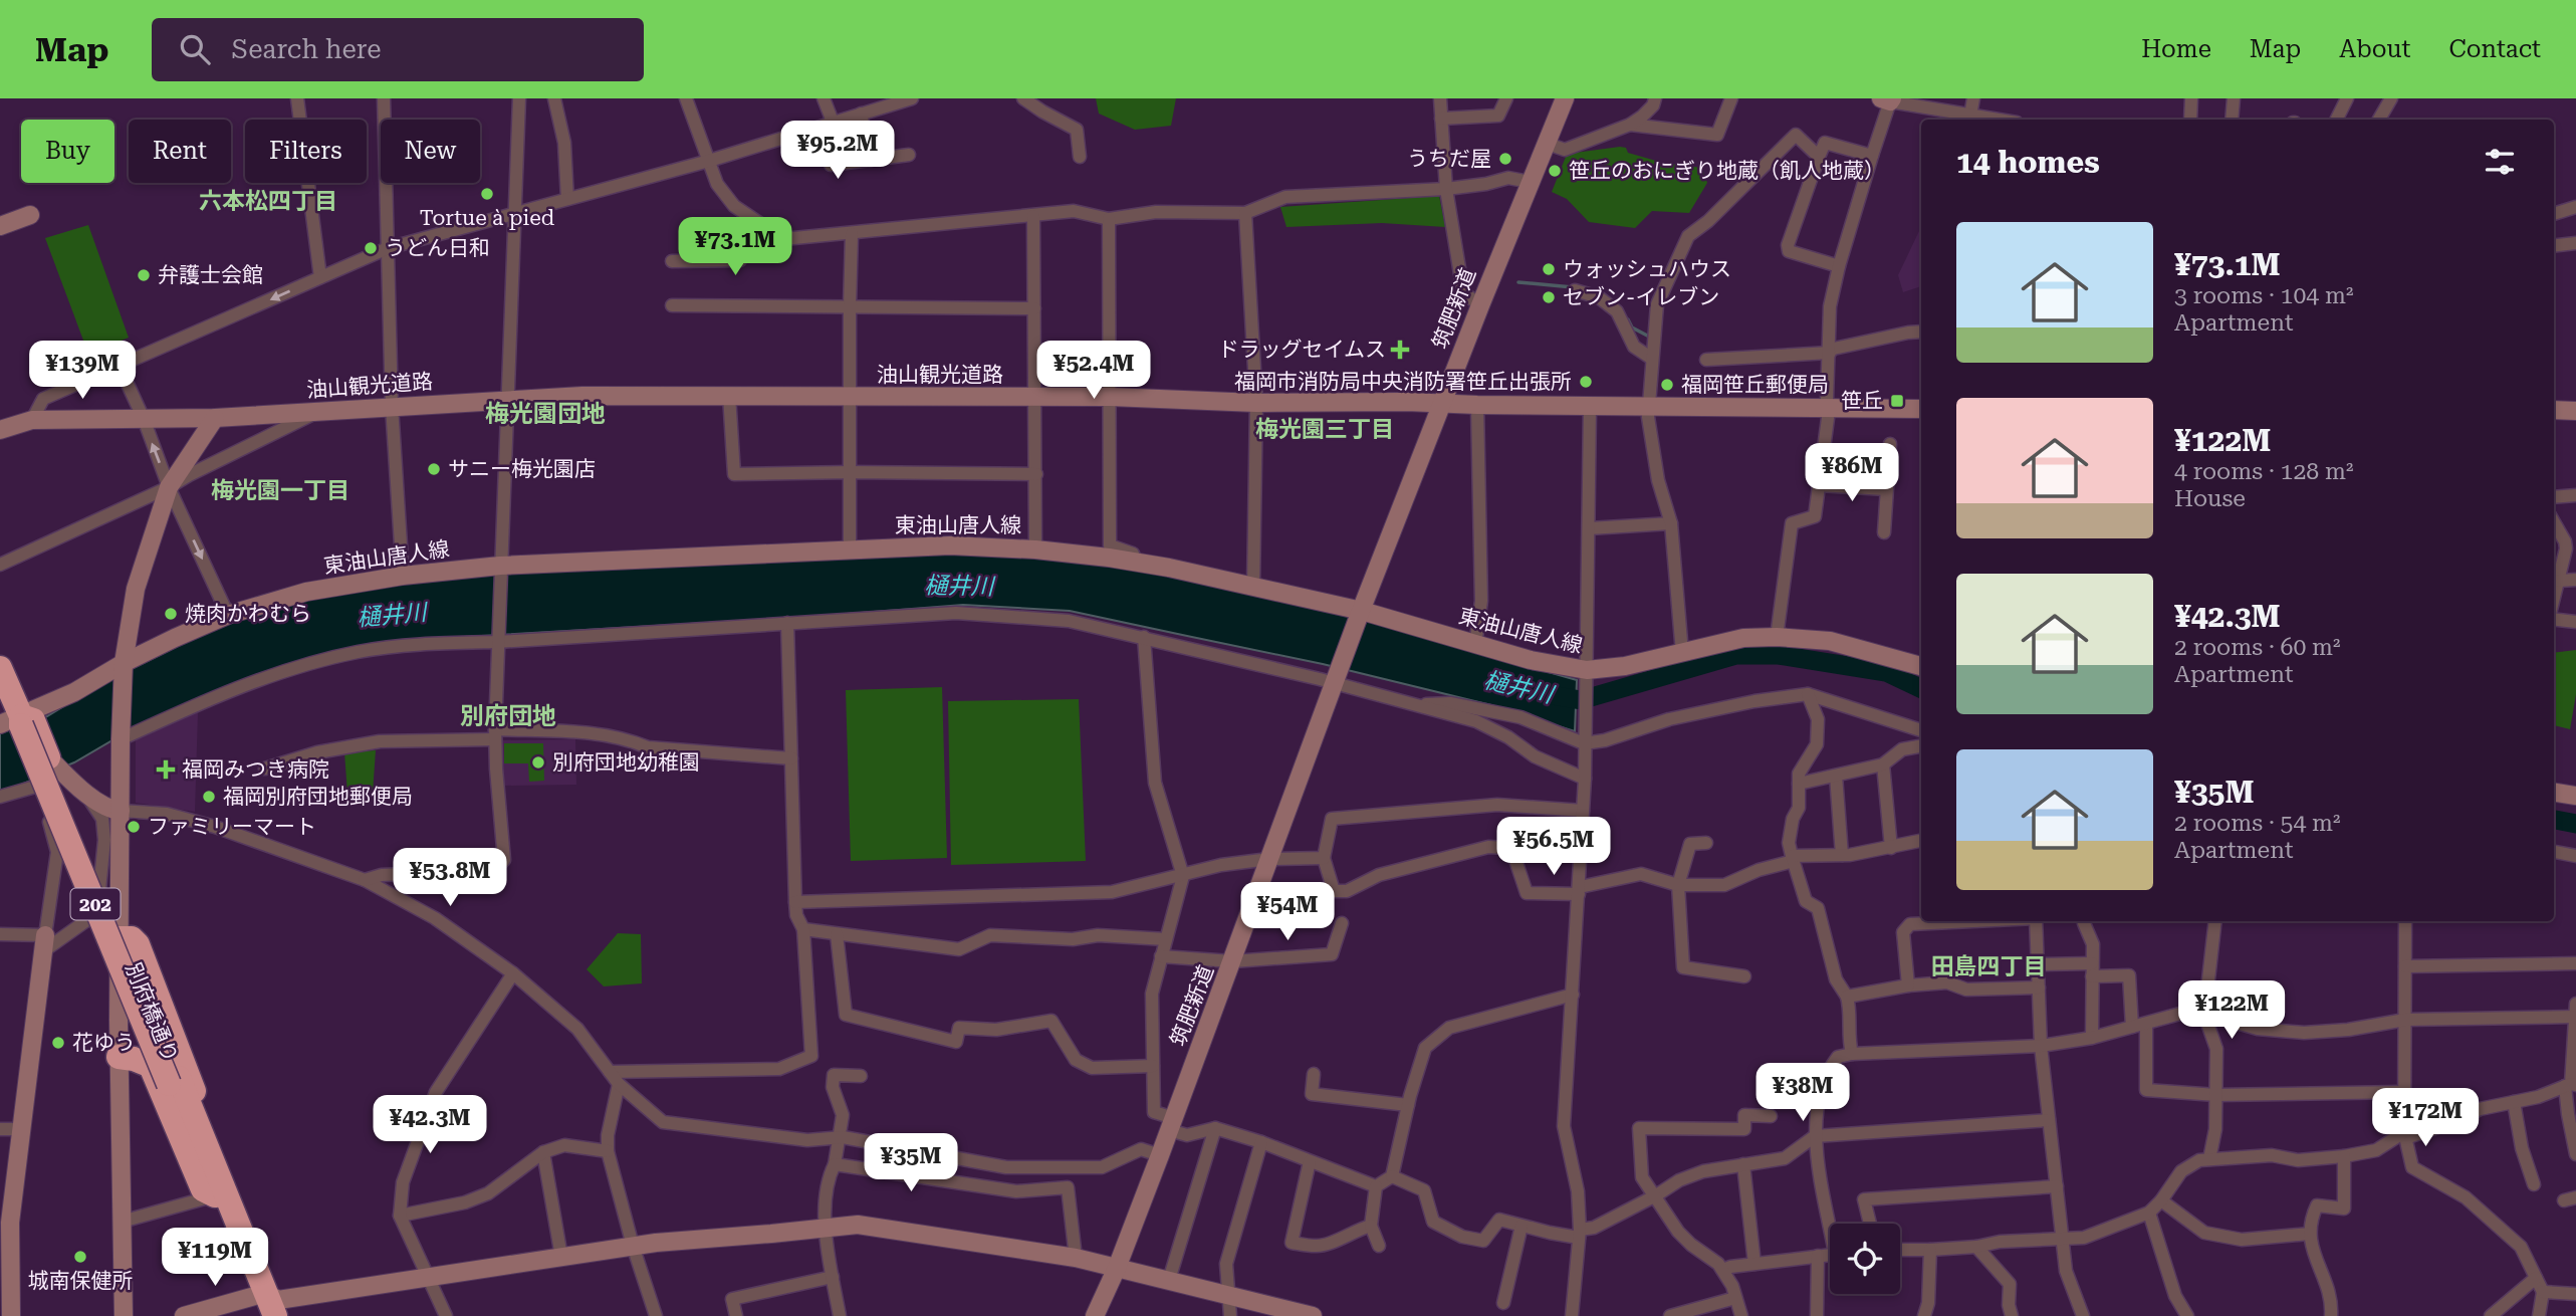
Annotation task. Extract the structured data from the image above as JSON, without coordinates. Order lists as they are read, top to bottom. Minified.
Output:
{"streets":{"highway":["202","別府橋通り"],"street":["筑肥新道","油山観光道路","東油山唐人線"]},"crossings":[["筑肥新道","油山観光道路"],["筑肥新道","東油山唐人線"],["東油山唐人線","別府橋通り"]],"districts":["六本松四丁目","梅光園団地","梅光園三丁目","梅光園一丁目","別府団地","田島四丁目"],"water":["樋井川"],"places":{"other":["うちだ屋","笹丘のおにぎり地蔵（飢人地蔵）","Tortue à pied","うどん日和","ウォッシュハウス","弁護士会館","セブン-イレブン","福岡市消防局中央消防署笹丘出張所","福岡笹丘郵便局","サニー梅光園店","焼肉かわむら","別府団地幼稚園","福岡別府団地郵便局","ファミリーマート","花ゆう","城南保健所"],"health":["ドラッグセイムス","福岡みつき病院"],"transit":["笹丘"]},"page":{"header":"Map","search":"Search here","nav":["Home","Map","About","Contact"],"chip":["Buy","Rent","Filters","New"],"heading":"14 homes","price":["¥95.2M","¥73.1M","¥139M","¥52.4M","¥86M","¥56.5M","¥53.8M","¥54M","¥122M","¥38M","¥172M","¥42.3M","¥35M","¥119M"],"list":[{"name":"¥73.1M","note":"3 rooms · 104 m² · Apartment"},{"name":"¥122M","note":"4 rooms · 128 m² · House"},{"name":"¥42.3M","note":"2 rooms · 60 m² · Apartment"},{"name":"¥35M","note":"2 rooms · 54 m² · Apartment"}]}}
